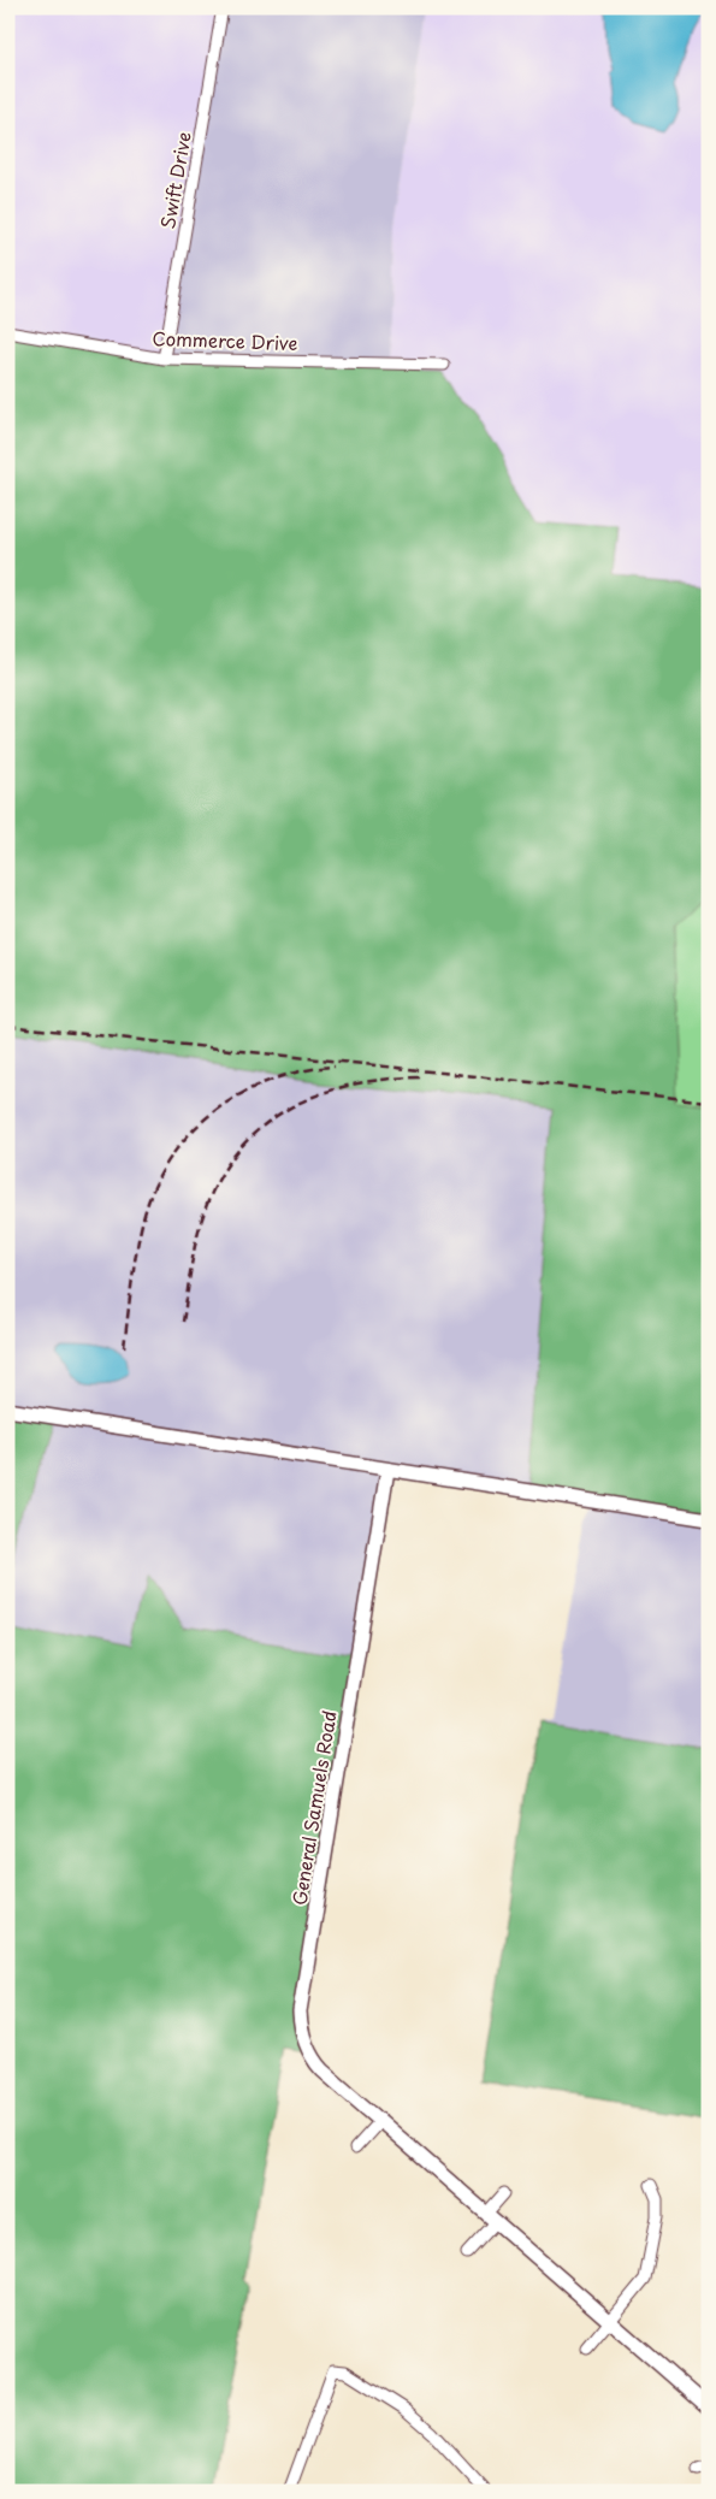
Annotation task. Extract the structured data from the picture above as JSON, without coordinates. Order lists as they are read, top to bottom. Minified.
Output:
{"streets":{"street":["Swift Drive","Commerce Drive","General Samuels Road"]},"crossings":[["Swift Drive","Commerce Drive"]]}
